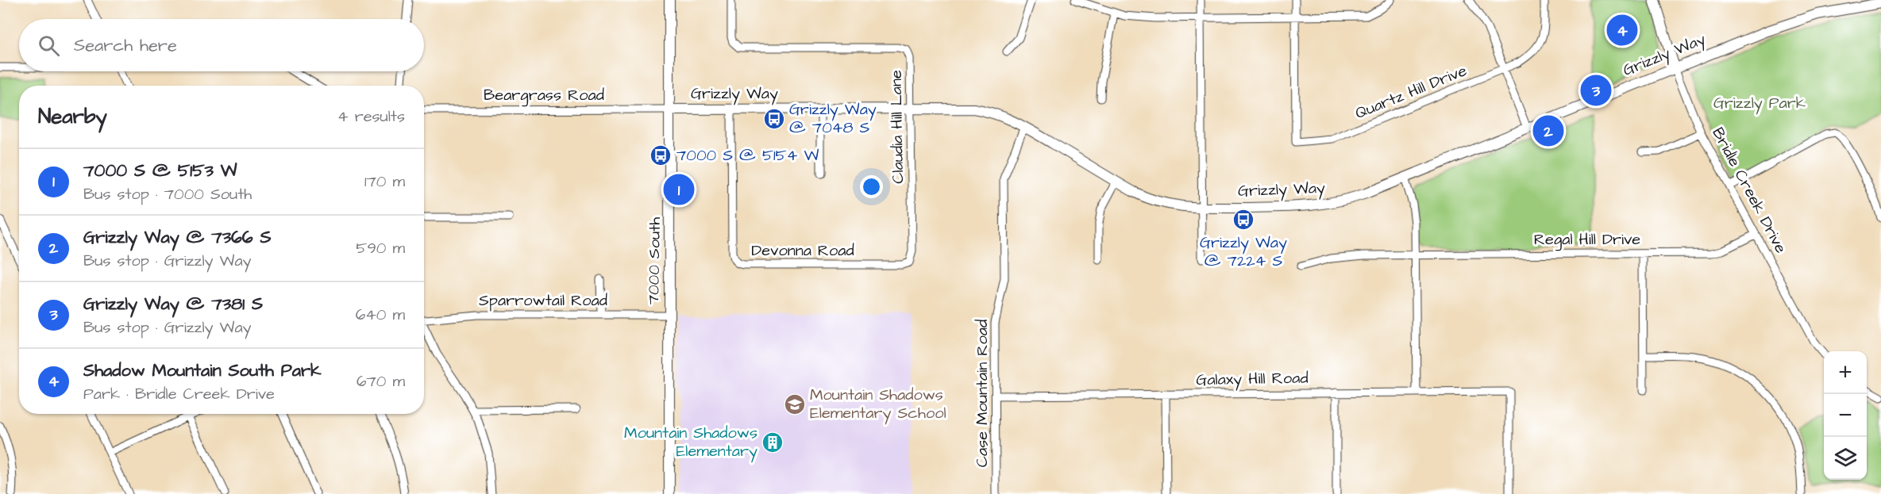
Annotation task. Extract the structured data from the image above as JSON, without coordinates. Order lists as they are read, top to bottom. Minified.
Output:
{"streets":{"street":["Grizzly Way","Quartz Hill Drive","Beargrass Road","Claudia Hill Lane","Bridle Creek Drive","Regal Hill Drive","Devonna Road","7000 South","Sparrowtail Road","Galaxy Hill Road","Case Mountain Road"]},"crossings":[["Grizzly Way","Beargrass Road"],["Grizzly Way","Claudia Hill Lane"],["Grizzly Way","Bridle Creek Drive"],["Grizzly Way","Devonna Road"],["Grizzly Way","7000 South"],["Grizzly Way","Case Mountain Road"],["Beargrass Road","7000 South"],["Claudia Hill Lane","Devonna Road"],["Bridle Creek Drive","Regal Hill Drive"],["7000 South","Sparrowtail Road"],["Galaxy Hill Road","Case Mountain Road"]],"parks":["Grizzly Park"],"places":{"bus stop":["Grizzly Way @ 7048 S","7000 S @ 5154 W","Grizzly Way @ 7224 S"],"school or university":["Mountain Shadows Elementary School"],"building":["Mountain Shadows Elementary"]},"page":{"pins":["4","3","2","1"],"search":"Search here","heading":["Nearby","4 results"],"list":[{"mark":"1","name":"7000 S @ 5153 W","note":"Bus stop · 7000 South","value":"170 m"},{"mark":"2","name":"Grizzly Way @ 7366 S","note":"Bus stop · Grizzly Way","value":"590 m"},{"mark":"3","name":"Grizzly Way @ 7381 S","note":"Bus stop · Grizzly Way","value":"640 m"},{"mark":"4","name":"Shadow Mountain South Park","note":"Park · Bridle Creek Drive","value":"670 m"}],"map_buttons":["+","−"]}}
